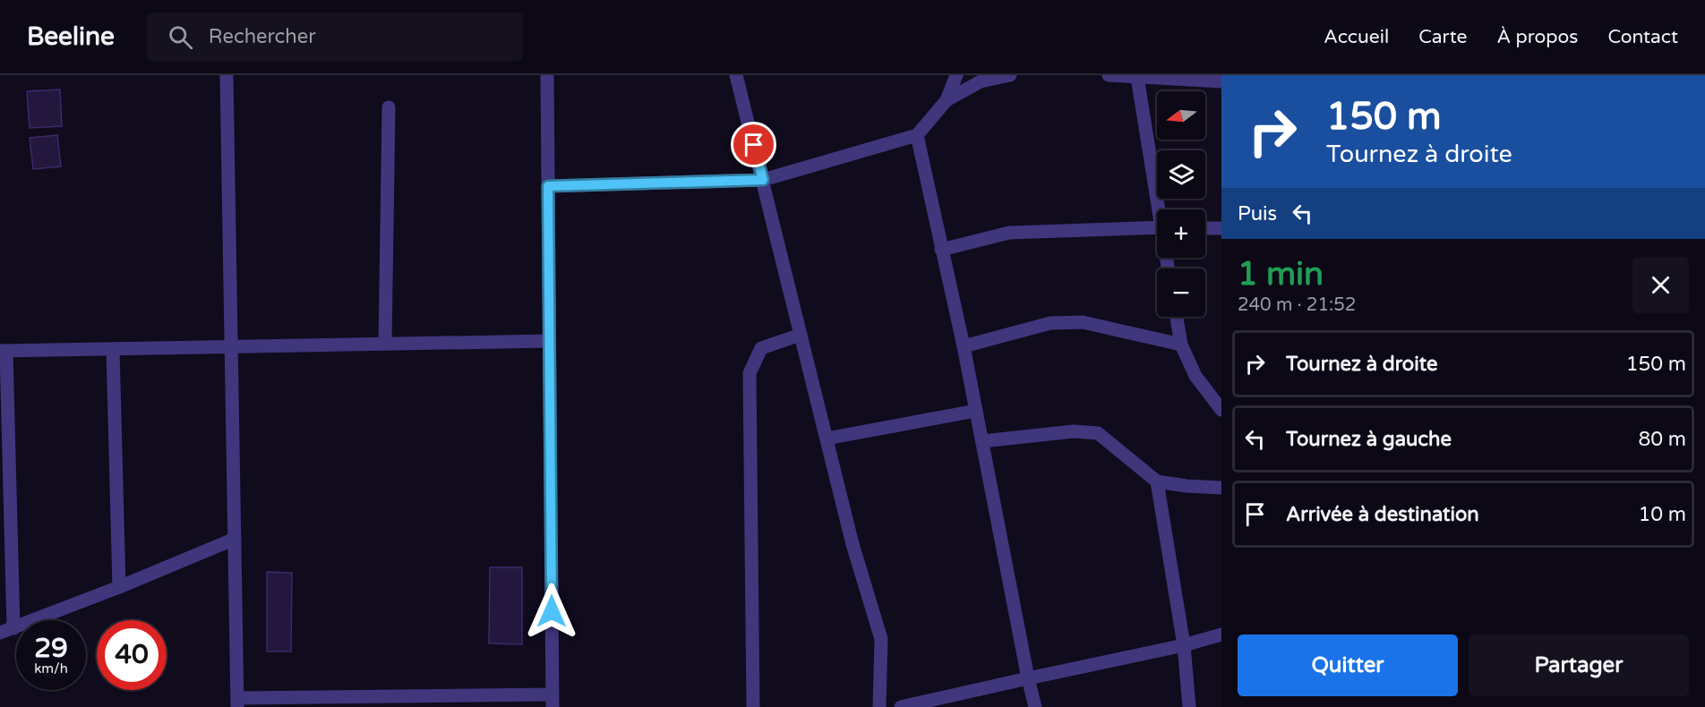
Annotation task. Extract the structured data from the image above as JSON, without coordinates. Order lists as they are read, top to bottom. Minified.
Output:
{"north":"left","page":{"header":"Beeline","search":"Rechercher","nav":["Accueil","Carte","À propos","Contact"],"turn":["150 m","Tournez à droite"],"map_buttons":["+","−"],"then":"Puis","heading":["1 min","240 m · 21:52"],"list":[{"name":"Tournez à droite","value":"150 m"},{"name":"Tournez à gauche","value":"80 m"},{"name":"Arrivée à destination","value":"10 m"}],"speed":"29 km/h","limit":"40","buttons":["Quitter","Partager"]}}
